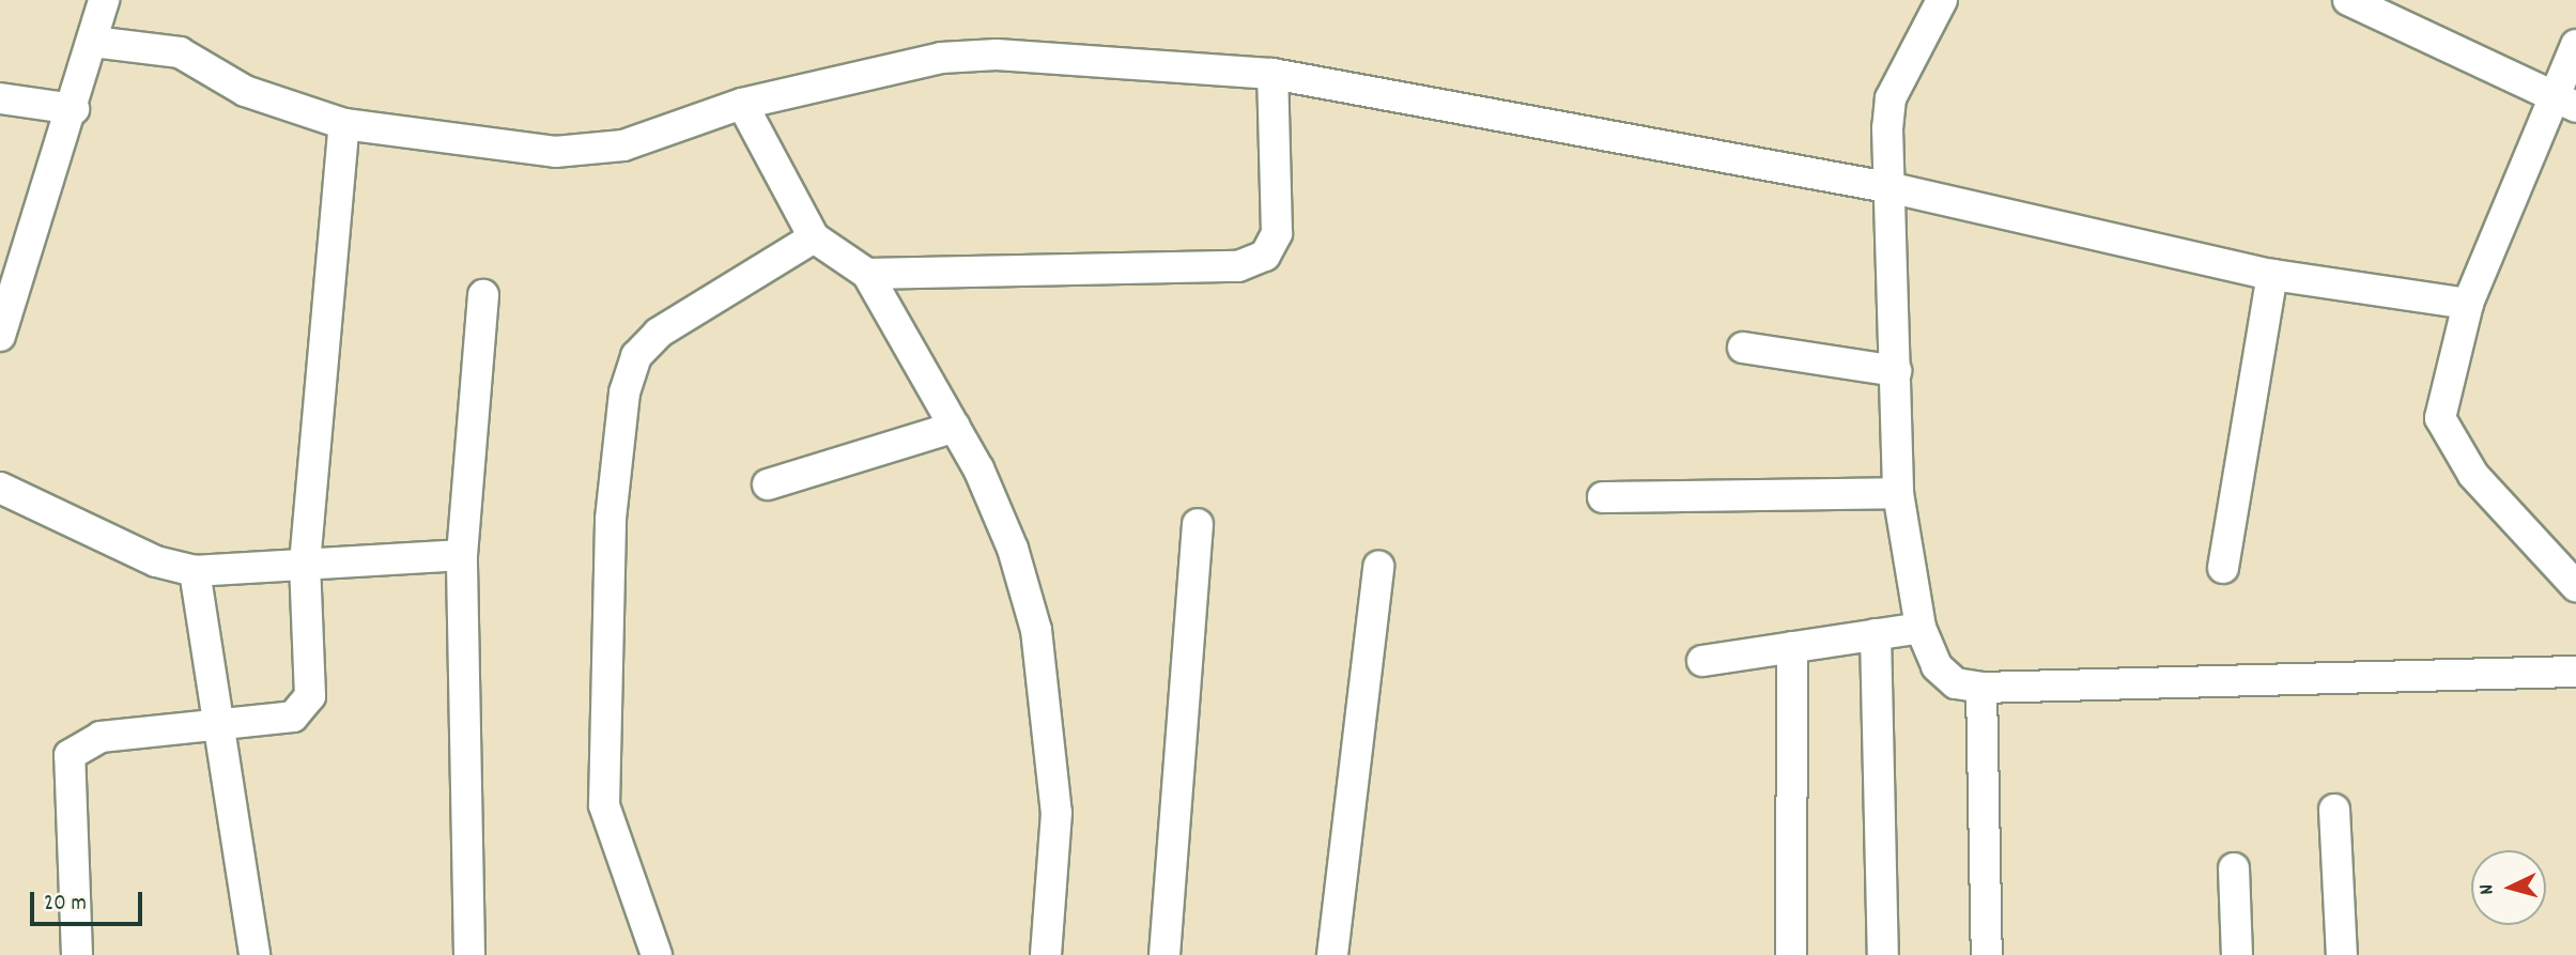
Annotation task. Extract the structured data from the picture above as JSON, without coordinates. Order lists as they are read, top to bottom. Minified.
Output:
{"scale_bar":"20 m","north":"left"}
